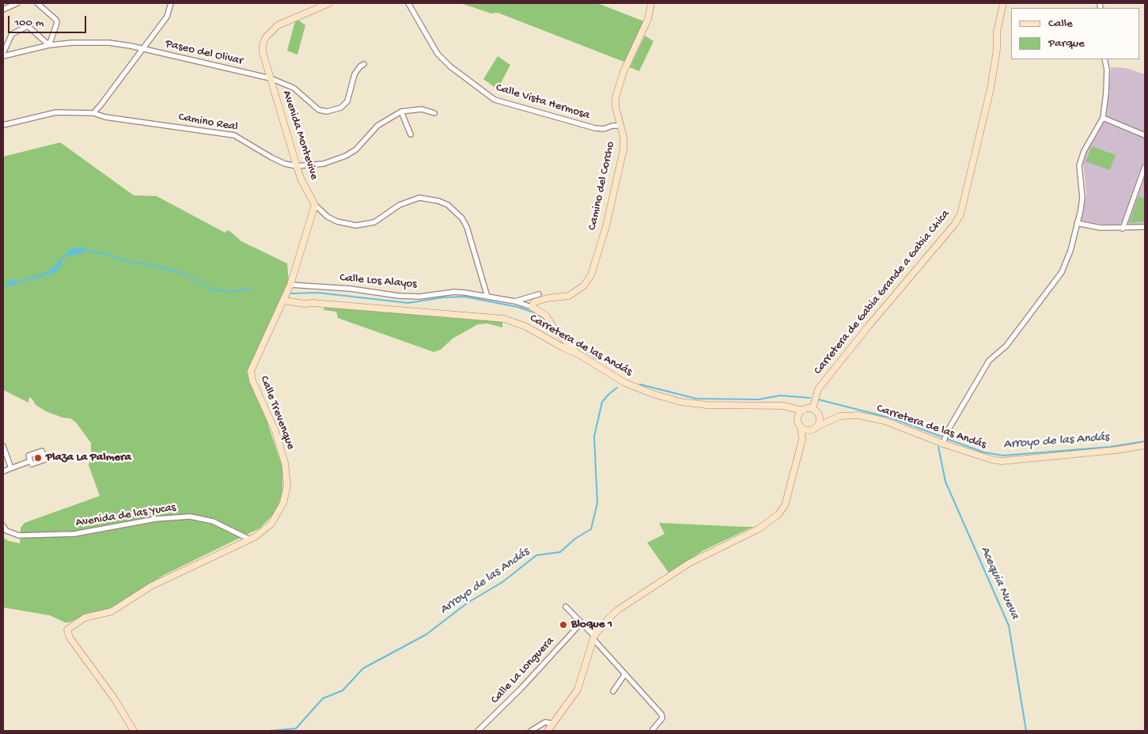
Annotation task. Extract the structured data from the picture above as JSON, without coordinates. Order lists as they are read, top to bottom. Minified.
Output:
{"streets":{"street":["Paseo del Olivar","Calle Vista Hermosa","Camino Real","Avenida Montevive","Camino del Corcho","Calle Los Alayos","Carretera de Gabia Grande a Gabia Chica","Carretera de las Andás","Calle Trevenque","Avenida de las Yucas","Calle La Longuera"]},"crossings":[["Paseo del Olivar","Avenida Montevive"],["Calle Vista Hermosa","Camino del Corcho"],["Camino Real","Avenida Montevive"],["Avenida Montevive","Camino del Corcho"],["Avenida Montevive","Calle Los Alayos"],["Avenida Montevive","Calle Trevenque"],["Camino del Corcho","Calle Los Alayos"],["Calle Los Alayos","Calle Trevenque"],["Carretera de Gabia Grande a Gabia Chica","Carretera de las Andás"],["Carretera de las Andás","Calle Trevenque"],["Calle Trevenque","Avenida de las Yucas"]],"water":["Arroyo de las Andás","Acequia Nueva"],"places":["Plaza La Palmera","Bloque 1"],"legend":["Calle","Parque"],"scale_bar":"100 m"}
